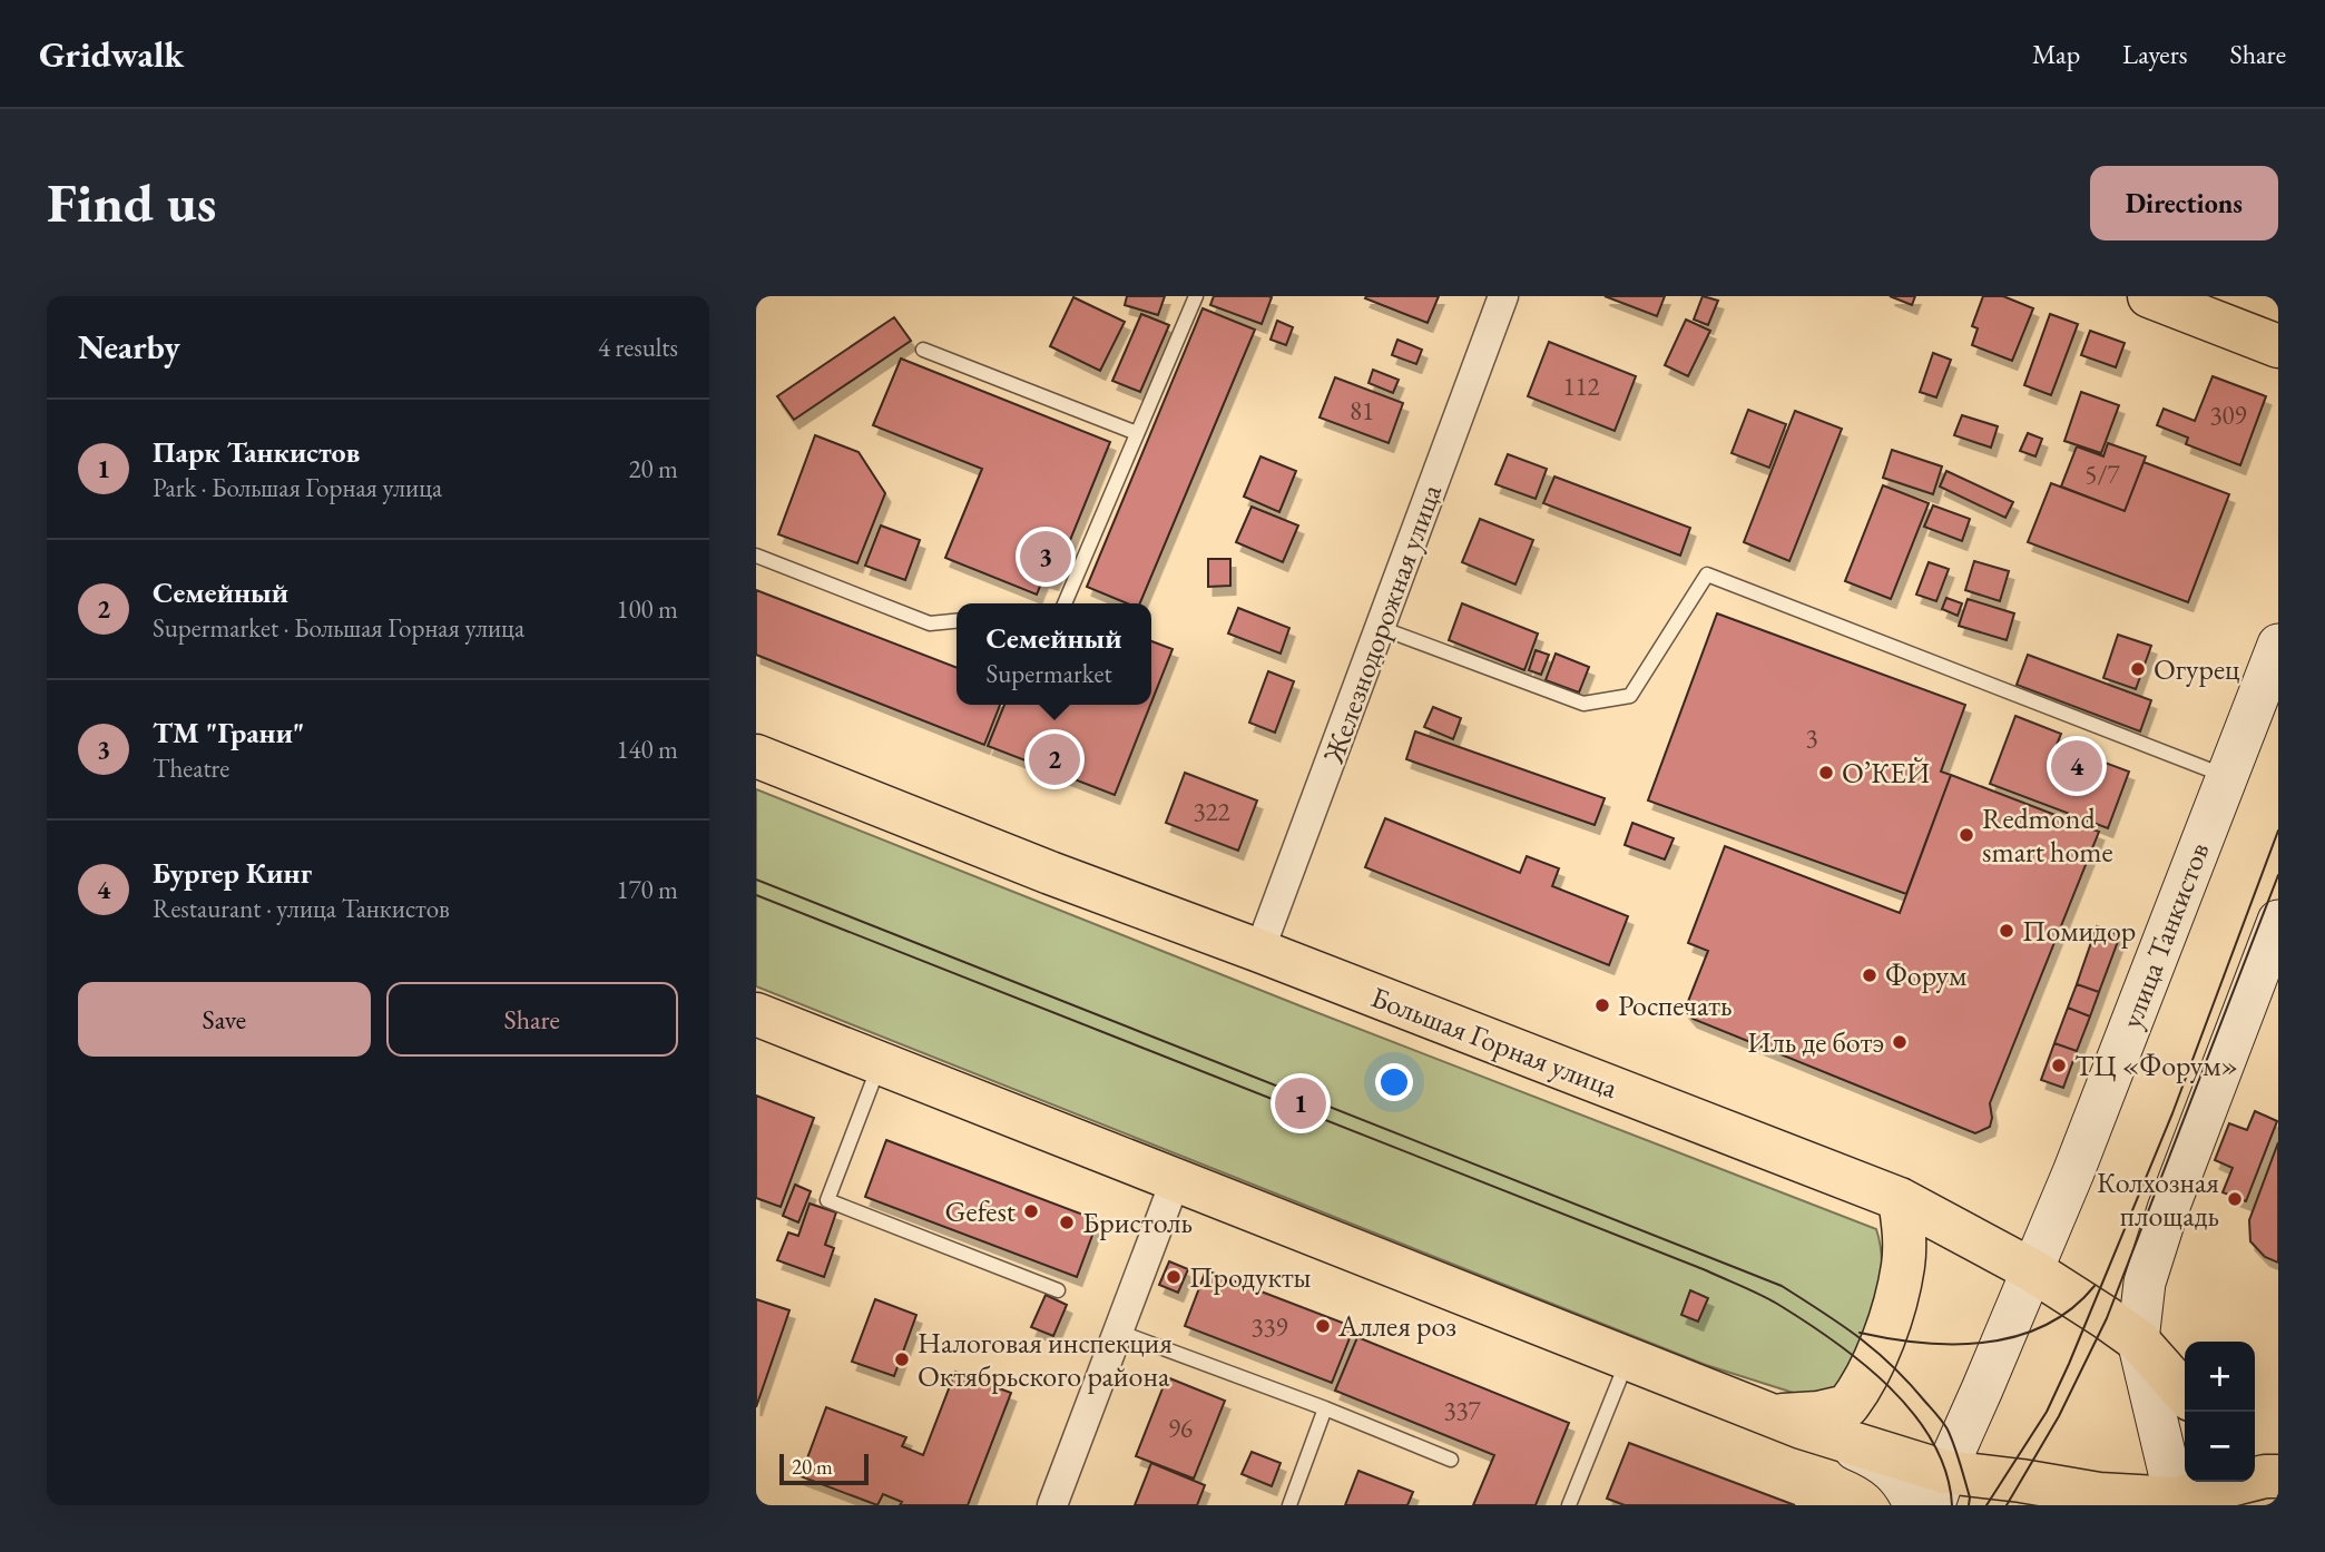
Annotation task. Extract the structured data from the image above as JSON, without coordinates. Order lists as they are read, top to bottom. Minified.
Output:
{"streets":{"main road":["улица Танкистов","Большая Горная улица"],"street":["Железнодорожная улица"]},"crossings":[["Железнодорожная улица","Большая Горная улица"],["улица Танкистов","Большая Горная улица"]],"places":["Огурец","О’КЕЙ","Redmond smart home","Помидор","Форум","Роспечать","Иль де ботэ","ТЦ «Форум»","Колхозная площадь","Gefest","Бристоль","Продукты","Аллея роз","Налоговая инспекция Октябрьского района"],"house_numbers":["112","81","309","5/7","3","322","339","337","96"],"scale_bar":"20 m","page":{"header":"Gridwalk","nav":["Map","Layers","Share"],"buttons":["Directions",["Save","Share"]],"title":"Find us","heading":["Nearby","4 results"],"list":[{"mark":"1","name":"Парк Танкистов","note":"Park · Большая Горная улица","value":"20 m"},{"mark":"2","name":"Семейный","note":"Supermarket · Большая Горная улица","value":"100 m"},{"mark":"3","name":"ТМ \"Грани\"","note":"Theatre","value":"140 m"},{"mark":"4","name":"Бургер Кинг","note":"Restaurant · улица Танкистов","value":"170 m"}],"pins":["3","2","4","1"],"popup":["Семейный","Supermarket"],"map_buttons":["+","−"],"scale":"20 m"}}
